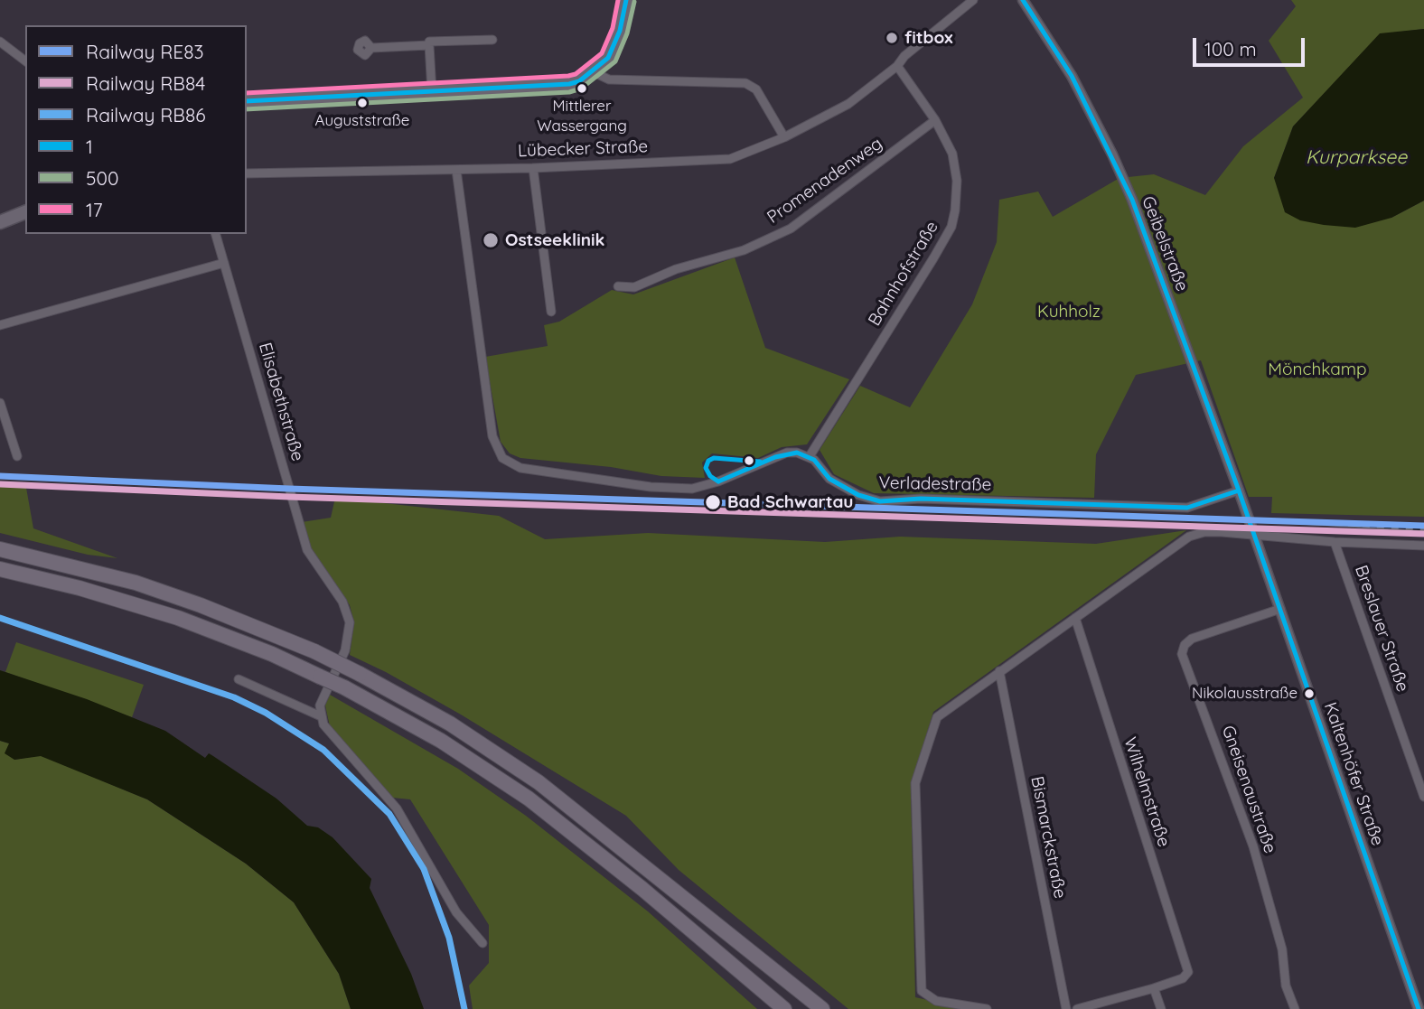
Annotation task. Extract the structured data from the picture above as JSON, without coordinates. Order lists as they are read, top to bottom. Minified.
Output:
{"streets":{"street":["Lübecker Straße","Promenadenweg","Geibelstraße","Bahnhofstraße","Elisabethstraße","Verladestraße","Breslauer Straße","Kaltenhöfer Straße","Gneisenaustraße","Wilhelmstraße","Bismarckstraße"]},"crossings":[["Lübecker Straße","Bahnhofstraße"],["Promenadenweg","Bahnhofstraße"],["Geibelstraße","Verladestraße"],["Geibelstraße","Kaltenhöfer Straße"],["Bahnhofstraße","Verladestraße"],["Kaltenhöfer Straße","Gneisenaustraße"]],"water":["Kurparksee"],"parks":["Kuhholz","Mönchkamp"],"places":["fitbox","Mittlerer Wassergang","Auguststraße","Ostseeklinik","Bad Schwartau","Nikolausstraße"],"lines":["transit line 1","transit line 17","transit line 500","rail line RE83","rail line RB84","rail line RB86"],"legend":["Railway RE83","Railway RB84","Railway RB86","1","500","17"],"scale_bar":"100 m"}
